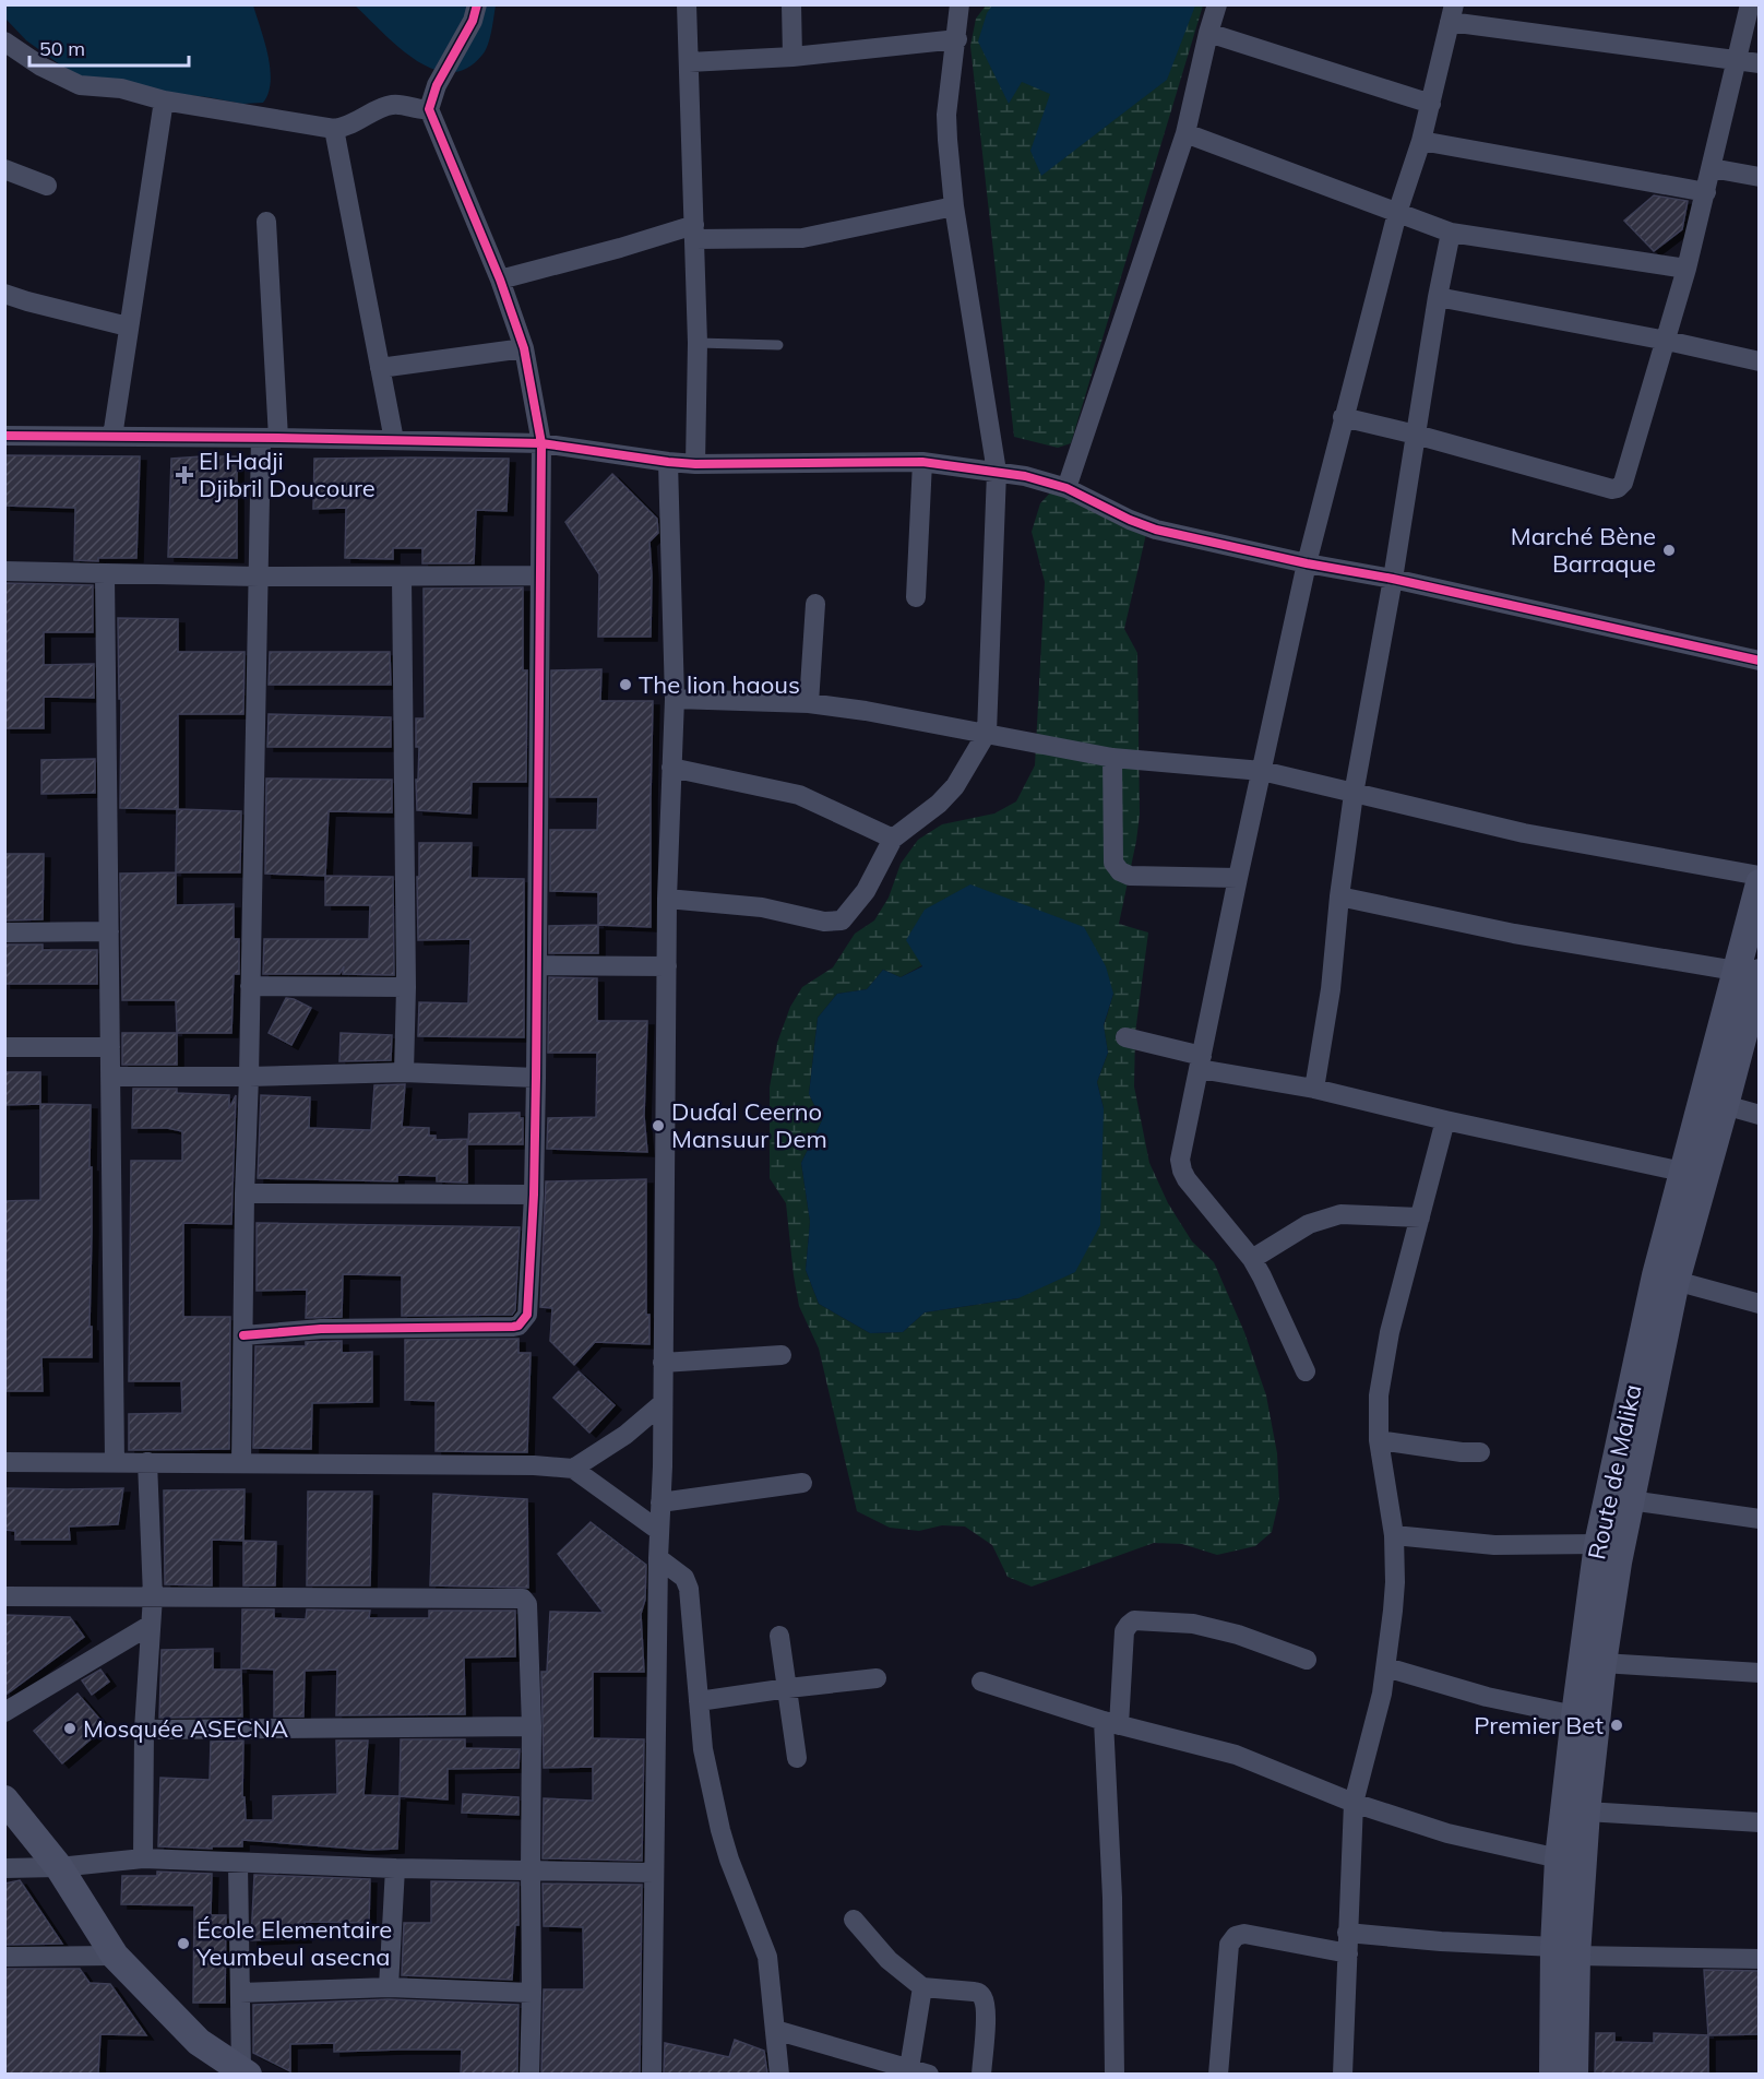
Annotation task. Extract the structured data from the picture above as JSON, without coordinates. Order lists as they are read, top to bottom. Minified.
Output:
{"streets":{"main road":["Route de Malika"]},"places":{"health":["El Hadji Djibril Doucoure"],"other":["Marché Bène Barraque","The lion haous","Duɗal Ceerno Mansuur Dem","Premier Bet","Mosquée ASECNA","École Elementaire Yeumbeul asecna"]},"scale_bar":"50 m"}
